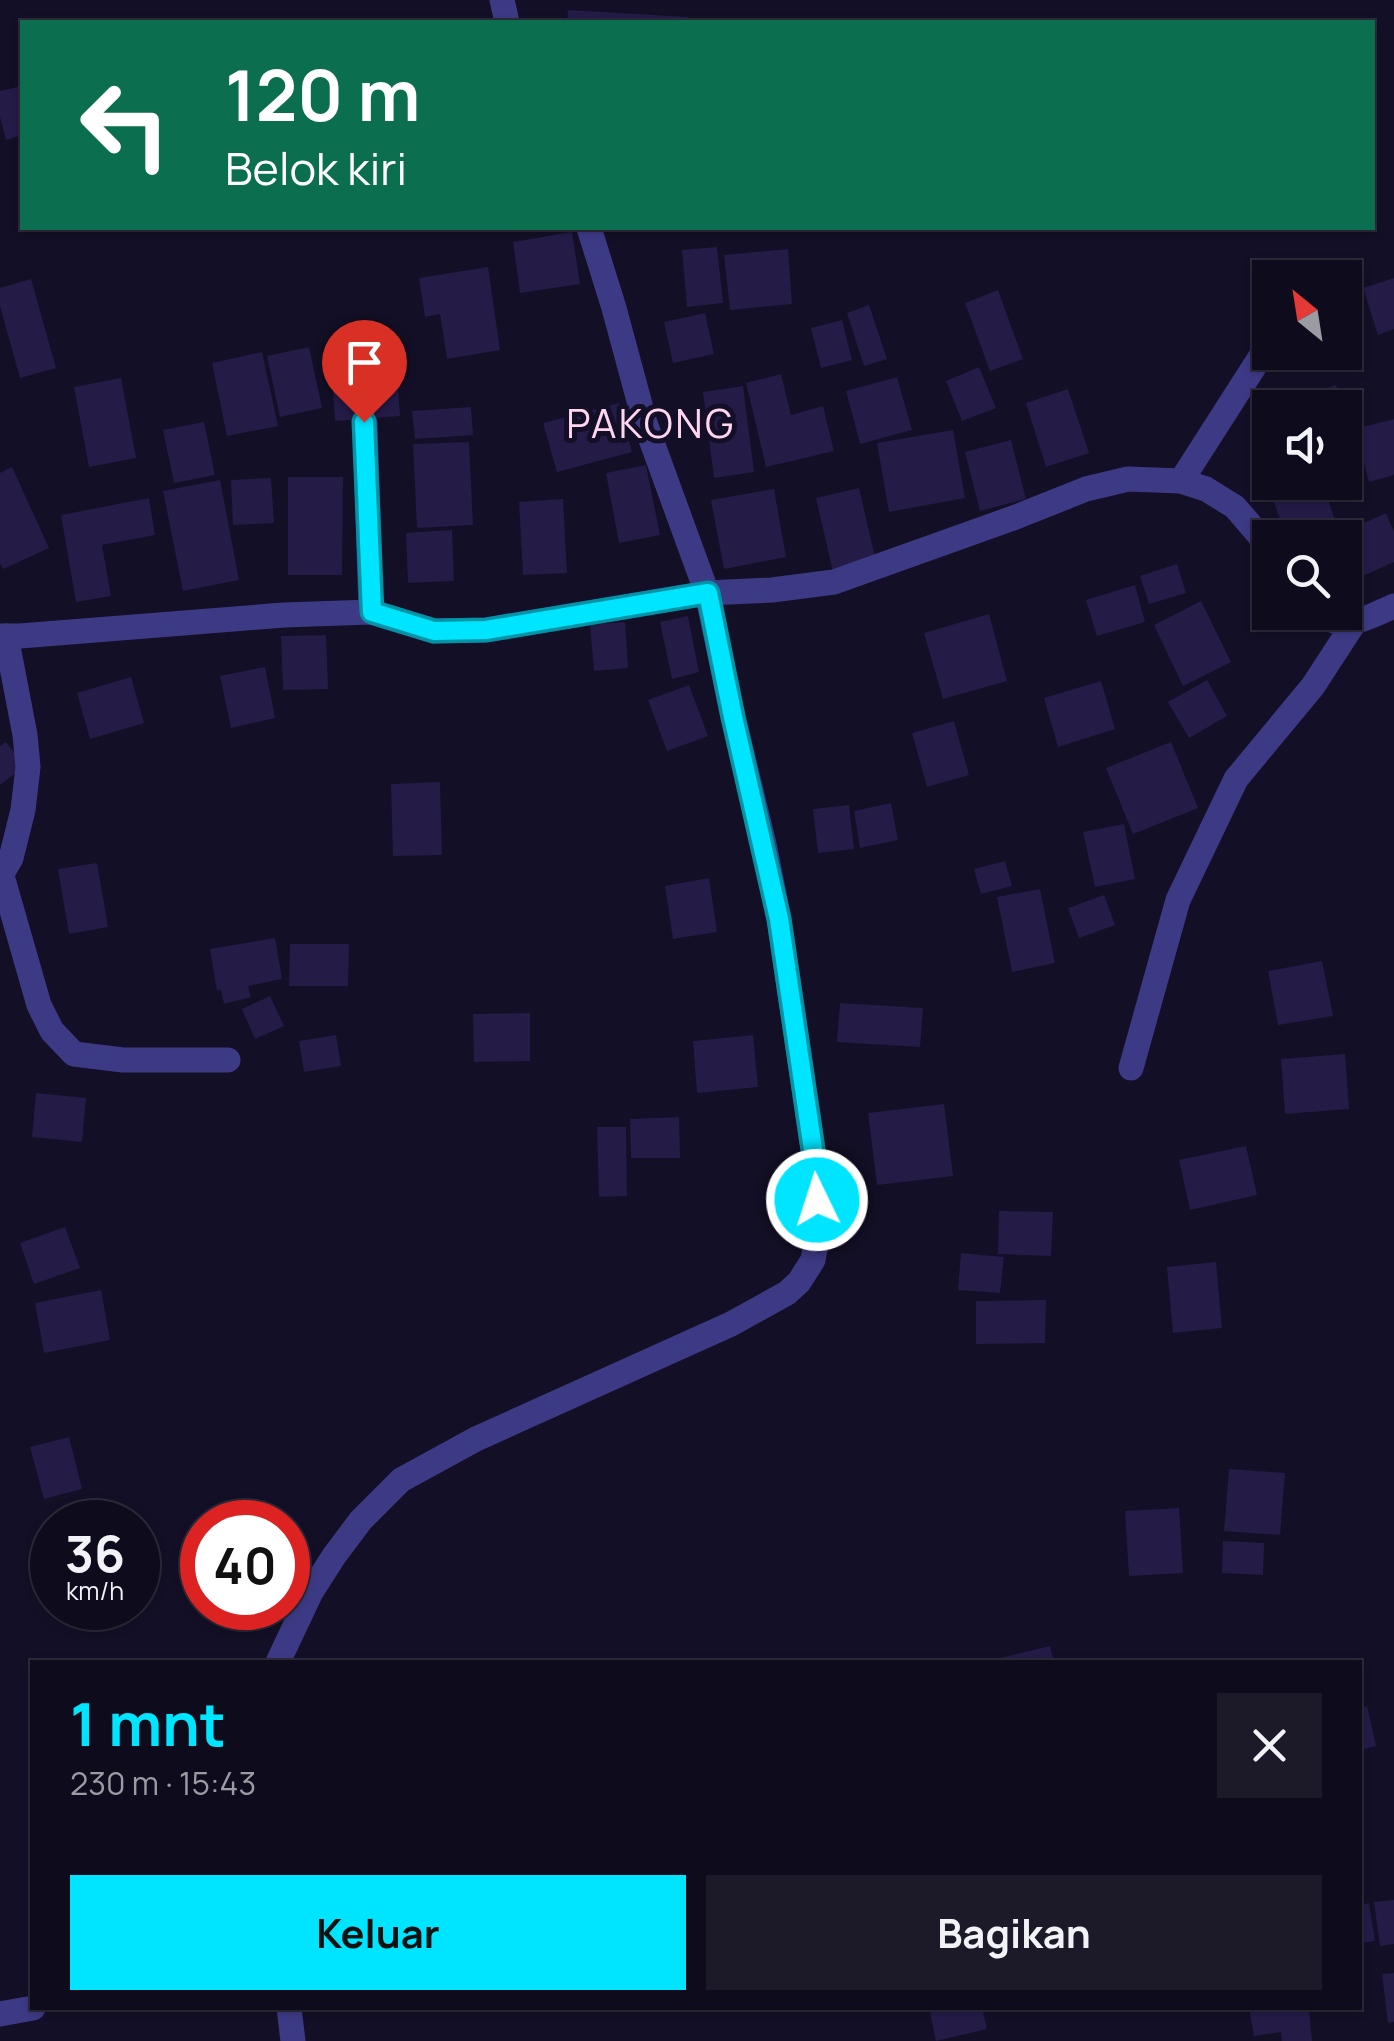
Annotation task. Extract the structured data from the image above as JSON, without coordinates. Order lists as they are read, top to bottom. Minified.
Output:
{"districts":["PAKONG"],"north":"top left","page":{"turn":["120 m","Belok kiri"],"speed":"36 km/h","limit":"40","heading":["1 mnt","230 m · 15:43"],"buttons":["Keluar","Bagikan"]}}
